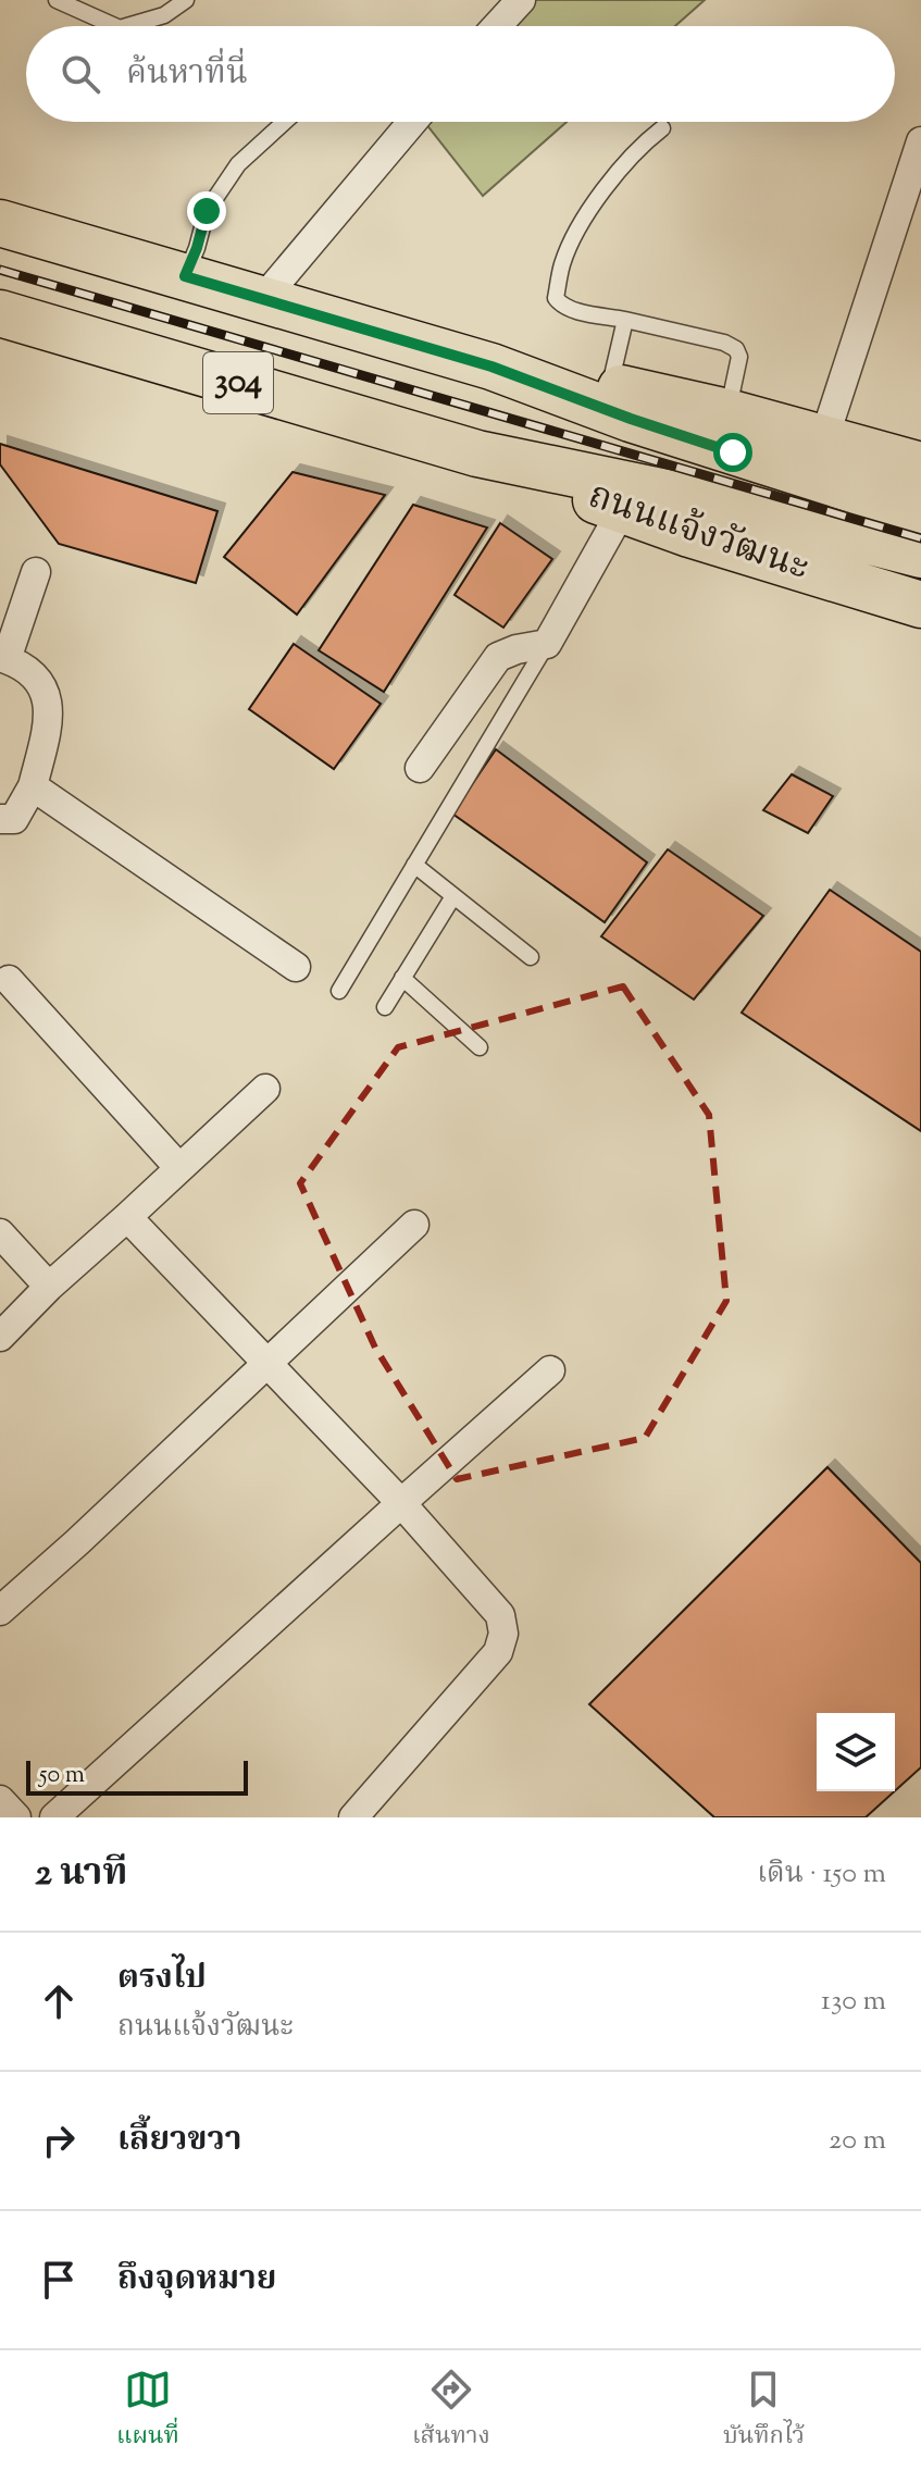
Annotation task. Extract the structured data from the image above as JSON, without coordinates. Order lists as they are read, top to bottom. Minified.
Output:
{"streets":{"main road":["304","ถนนแจ้งวัฒนะ"]},"scale_bar":"50 m","page":{"search":"ค้นหาที่นี่","scale":"50 m","heading":["2 นาที","เดิน · 150 m"],"list":[["ตรงไป","ถนนแจ้งวัฒนะ","130 m"],["เลี้ยวขวา","20 m"],"ถึงจุดหมาย"],"nav":["แผนที่","เส้นทาง","บันทึกไว้"]}}
